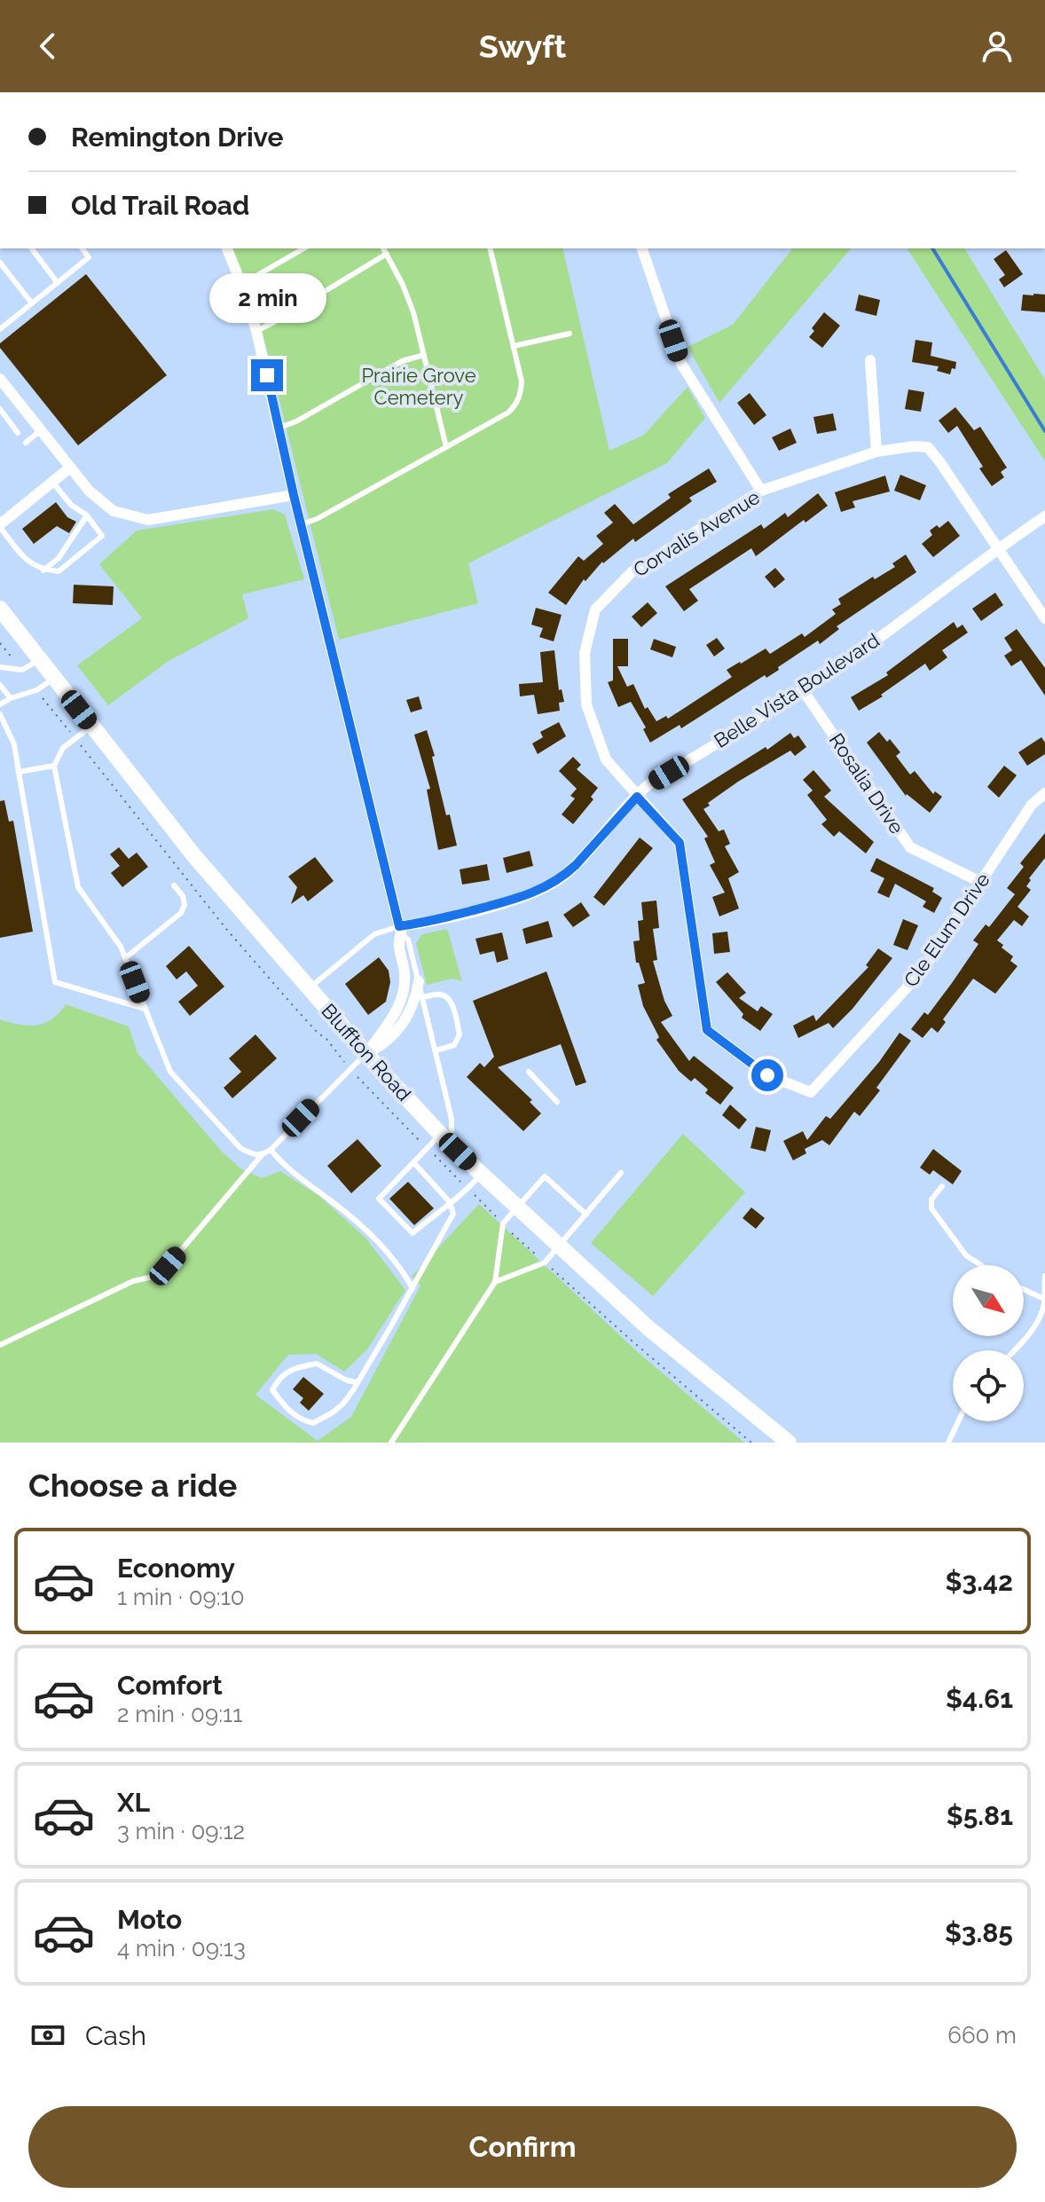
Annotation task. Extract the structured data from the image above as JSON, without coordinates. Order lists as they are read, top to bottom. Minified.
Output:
{"streets":{"main road":["Bluffton Road"],"street":["Corvalis Avenue","Belle Vista Boulevard","Rosalia Drive","Cle Elum Drive"]},"crossings":[["Corvalis Avenue","Belle Vista Boulevard"],["Corvalis Avenue","Cle Elum Drive"],["Belle Vista Boulevard","Rosalia Drive"],["Rosalia Drive","Cle Elum Drive"]],"parks":["Prairie Grove Cemetery"],"north":"bottom right","page":{"header":"Swyft","banner":["Remington Drive","Old Trail Road"],"bubble":"2 min","heading":"Choose a ride","list":[{"name":"Economy","note":"1 min · 09:10","value":"$3.42"},{"name":"Comfort","note":"2 min · 09:11","value":"$4.61"},{"name":"XL","note":"3 min · 09:12","value":"$5.81"},{"name":"Moto","note":"4 min · 09:13","value":"$3.85"}],"pay":["Cash","660 m"],"buttons":"Confirm"}}
